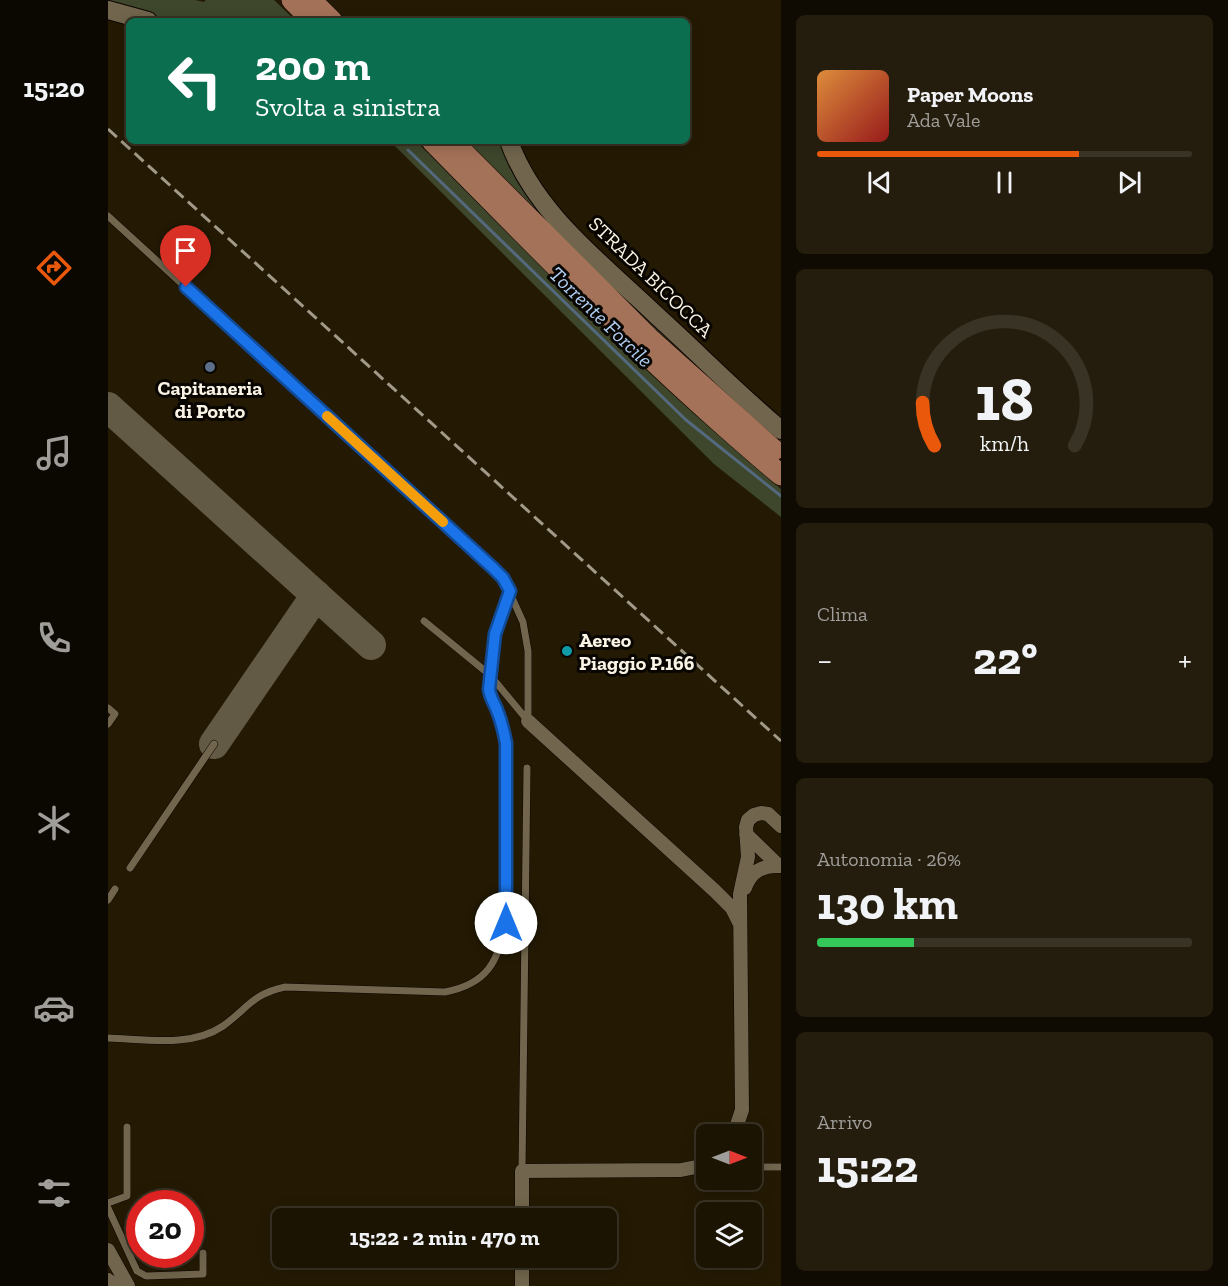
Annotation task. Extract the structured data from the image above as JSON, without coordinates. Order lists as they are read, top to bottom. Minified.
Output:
{"streets":{"main road":["STRADA BICOCCA"]},"water":["Torrente Forcile"],"places":["Capitaneria di Porto","Aereo Piaggio P.166"],"north":"right","page":{"tabs":"15:20","turn":["200 m","Svolta a sinistra"],"song":["Paper Moons","Ada Vale"],"tile":["Clima",["Autonomia · 26%","130 km"],["Arrivo","15:22"]],"heat":["−","22°","+"],"limit":"20","trip":"15:22 · 2 min · 470 m","gauge":["18","km/h"]}}
